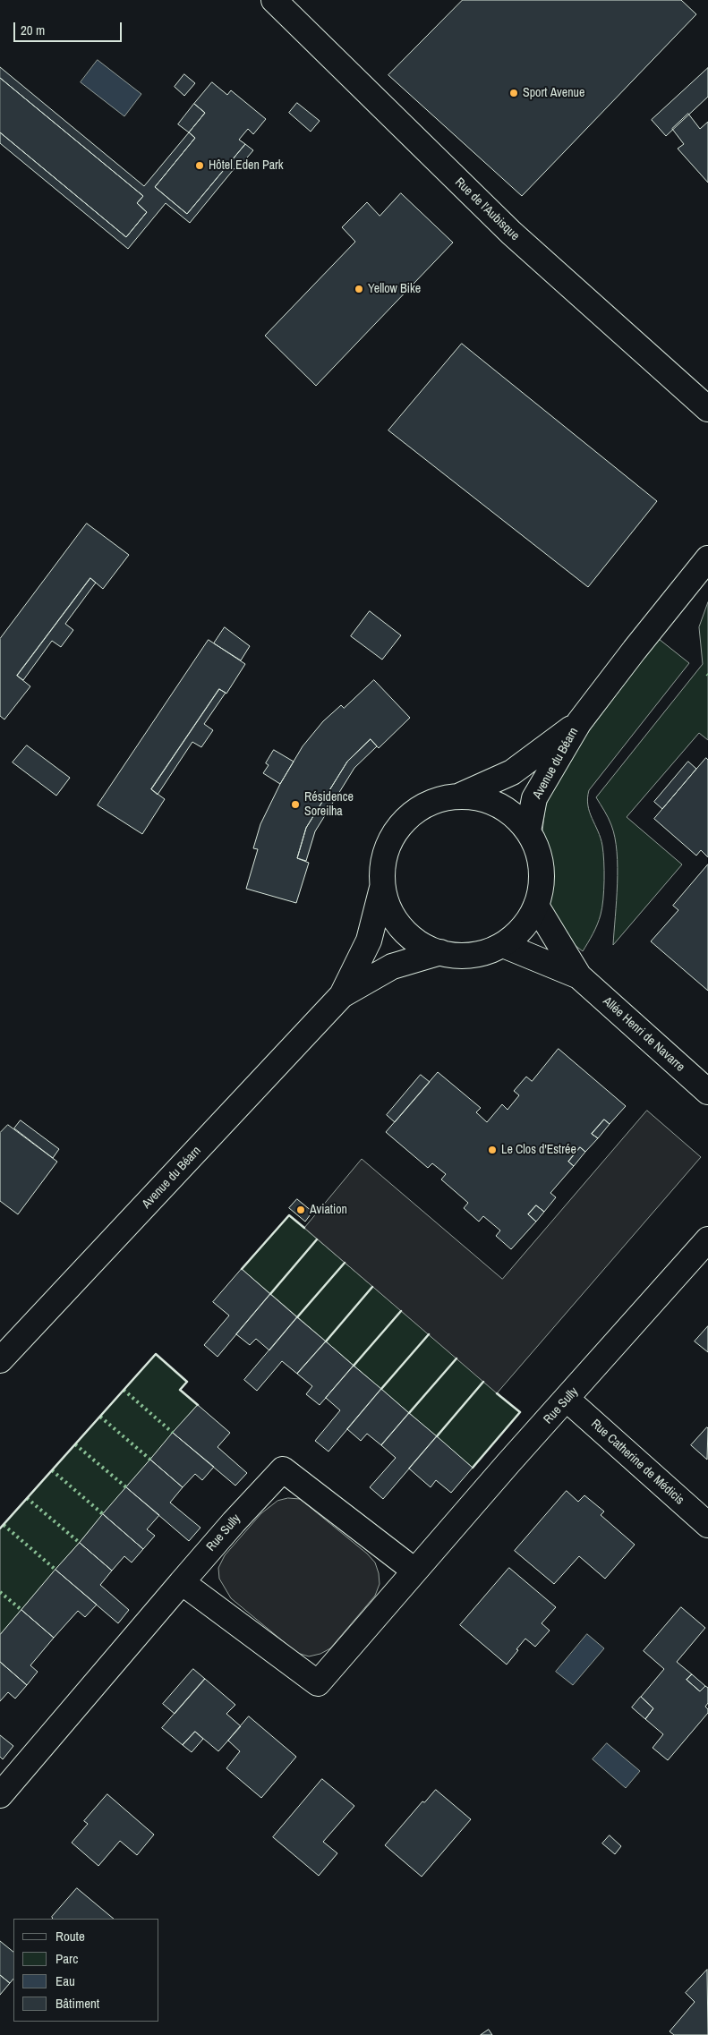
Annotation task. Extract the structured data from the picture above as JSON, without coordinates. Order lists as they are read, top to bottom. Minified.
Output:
{"streets":{"street":["Rue de l'Aubisque","Avenue du Béarn","Allée Henri de Navarre","Rue Sully","Rue Catherine de Médicis"]},"crossings":[["Avenue du Béarn","Allée Henri de Navarre"],["Rue Sully","Rue Catherine de Médicis"]],"places":["Sport Avenue","Hôtel Eden Park","Yellow Bike","Résidence Soreilha","Le Clos d'Estrée","Aviation"],"legend":["Route","Parc","Eau","Bâtiment"],"scale_bar":"20 m"}
